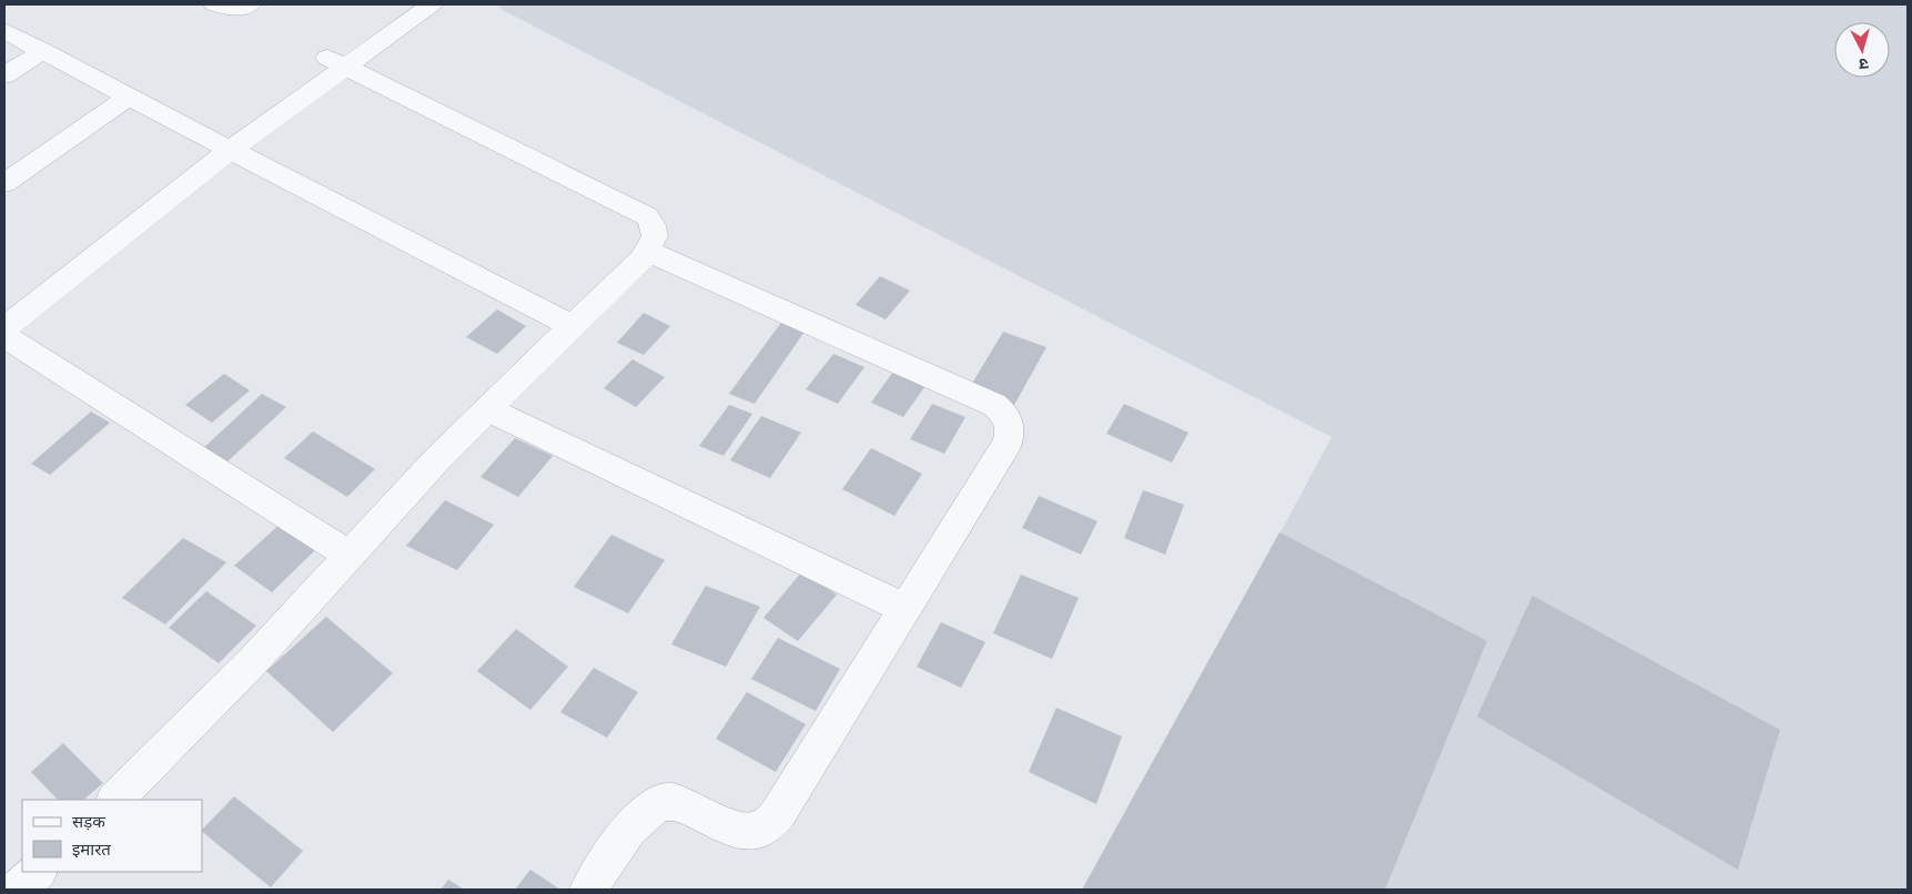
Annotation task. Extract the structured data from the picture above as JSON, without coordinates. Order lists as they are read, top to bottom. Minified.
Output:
{"legend":["सड़क","इमारत"],"north":"bottom"}
